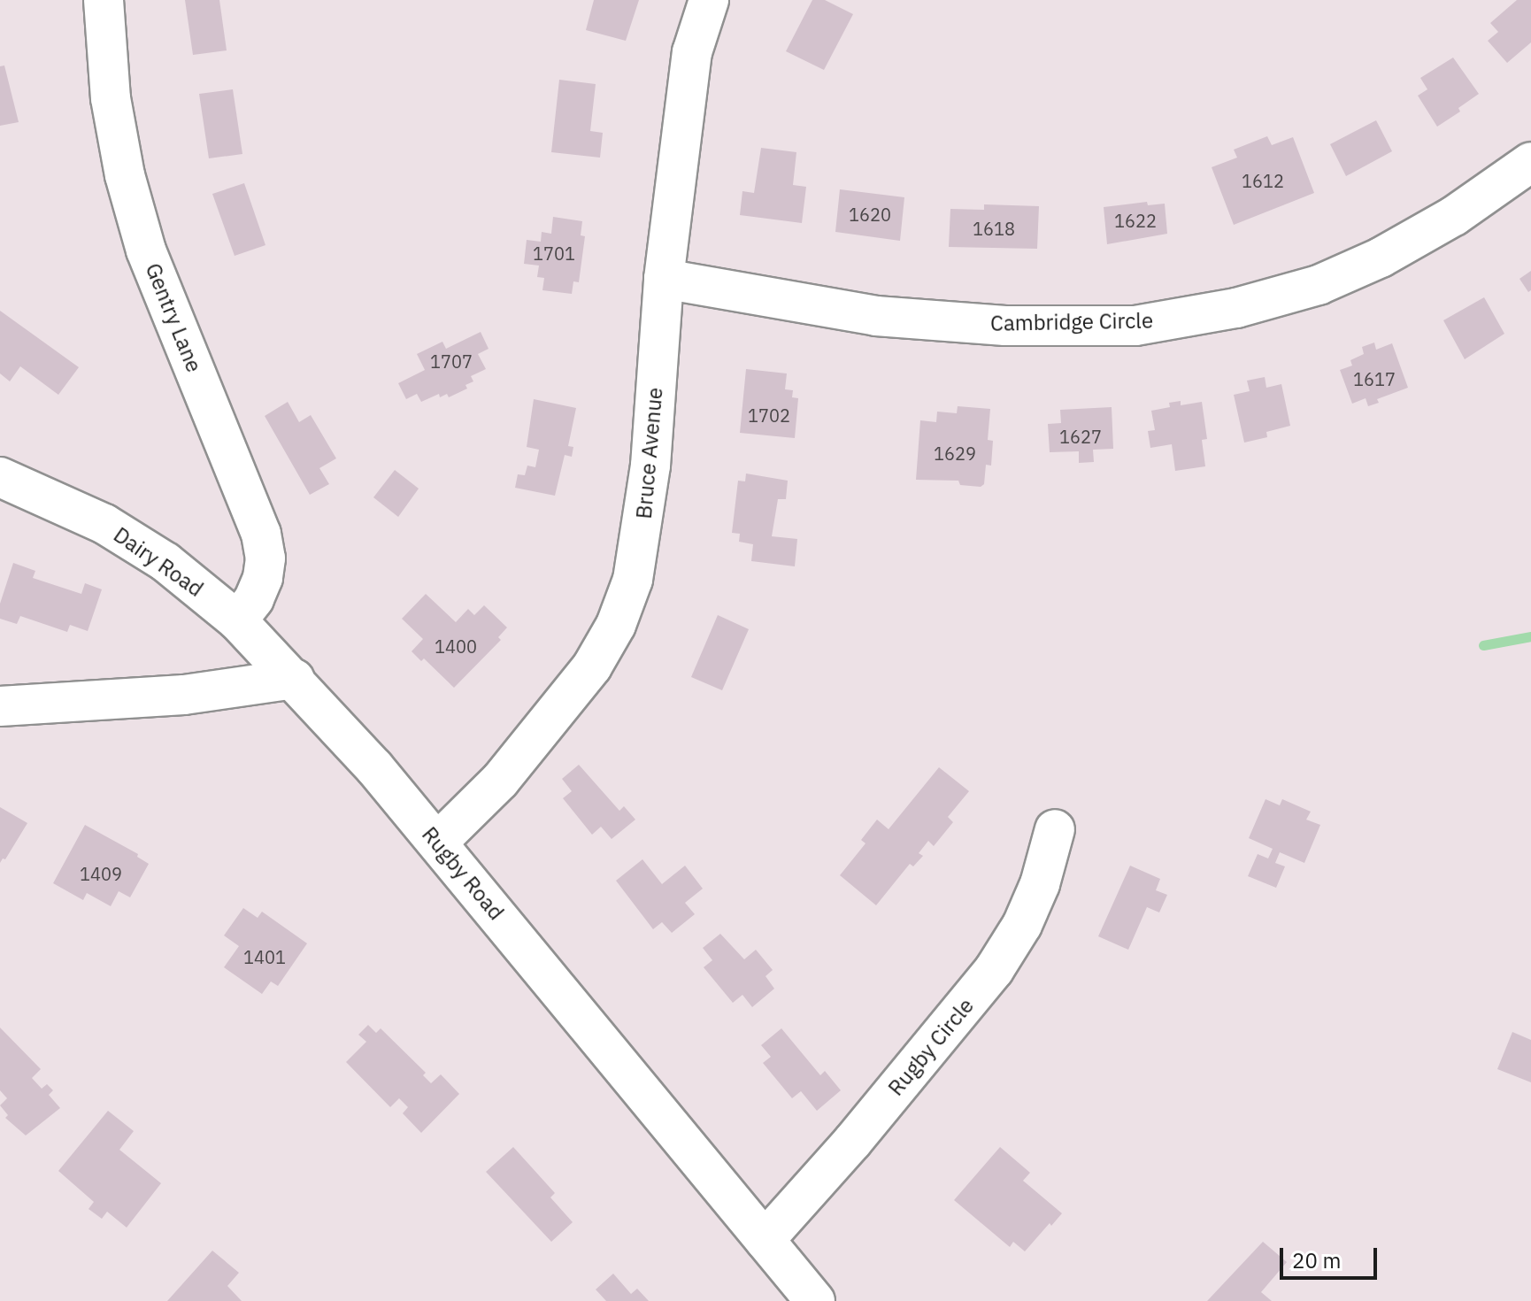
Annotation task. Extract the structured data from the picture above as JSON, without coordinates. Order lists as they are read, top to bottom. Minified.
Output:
{"streets":{"street":["Gentry Lane","Cambridge Circle","Bruce Avenue","Dairy Road","Rugby Road","Rugby Circle"]},"crossings":[["Gentry Lane","Dairy Road"],["Cambridge Circle","Bruce Avenue"],["Bruce Avenue","Rugby Road"],["Dairy Road","Rugby Road"],["Rugby Road","Rugby Circle"]],"house_numbers":["1612","1620","1622","1618","1701","1707","1617","1702","1627","1629","1400","1409","1401"],"scale_bar":"20 m"}
